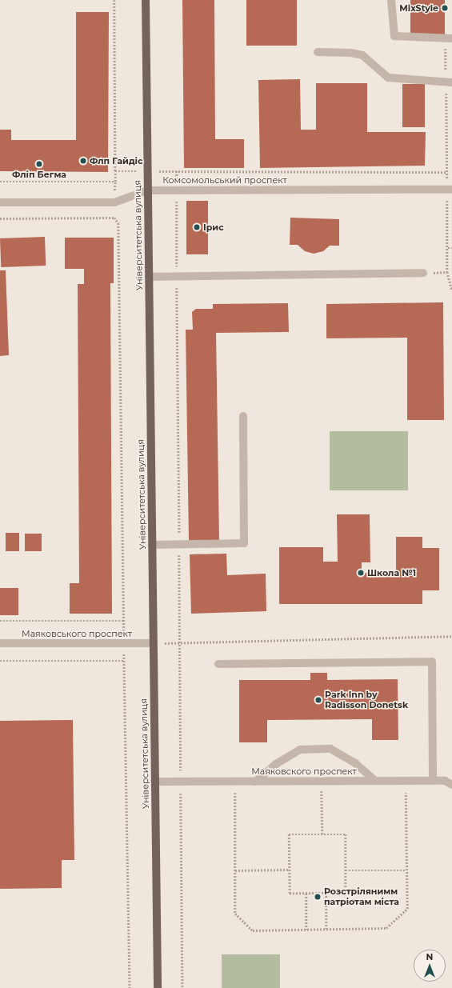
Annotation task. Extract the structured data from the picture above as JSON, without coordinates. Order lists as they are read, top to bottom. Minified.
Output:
{"streets":{"main road":["Університетська вулиця"],"street":["Комсомольський проспект","Маяковського проспект","Маяковского проспект"]},"crossings":[["Комсомольський проспект","Університетська вулиця"],["Університетська вулиця","Маяковського проспект"],["Університетська вулиця","Маяковского проспект"]],"places":["MixStyle","Флп Гайдіс","Фліп Бегма","Ірис","Школа №1","Park Inn by Radisson Donetsk","Розстрілянимм патріотам міста"],"north":"top"}
